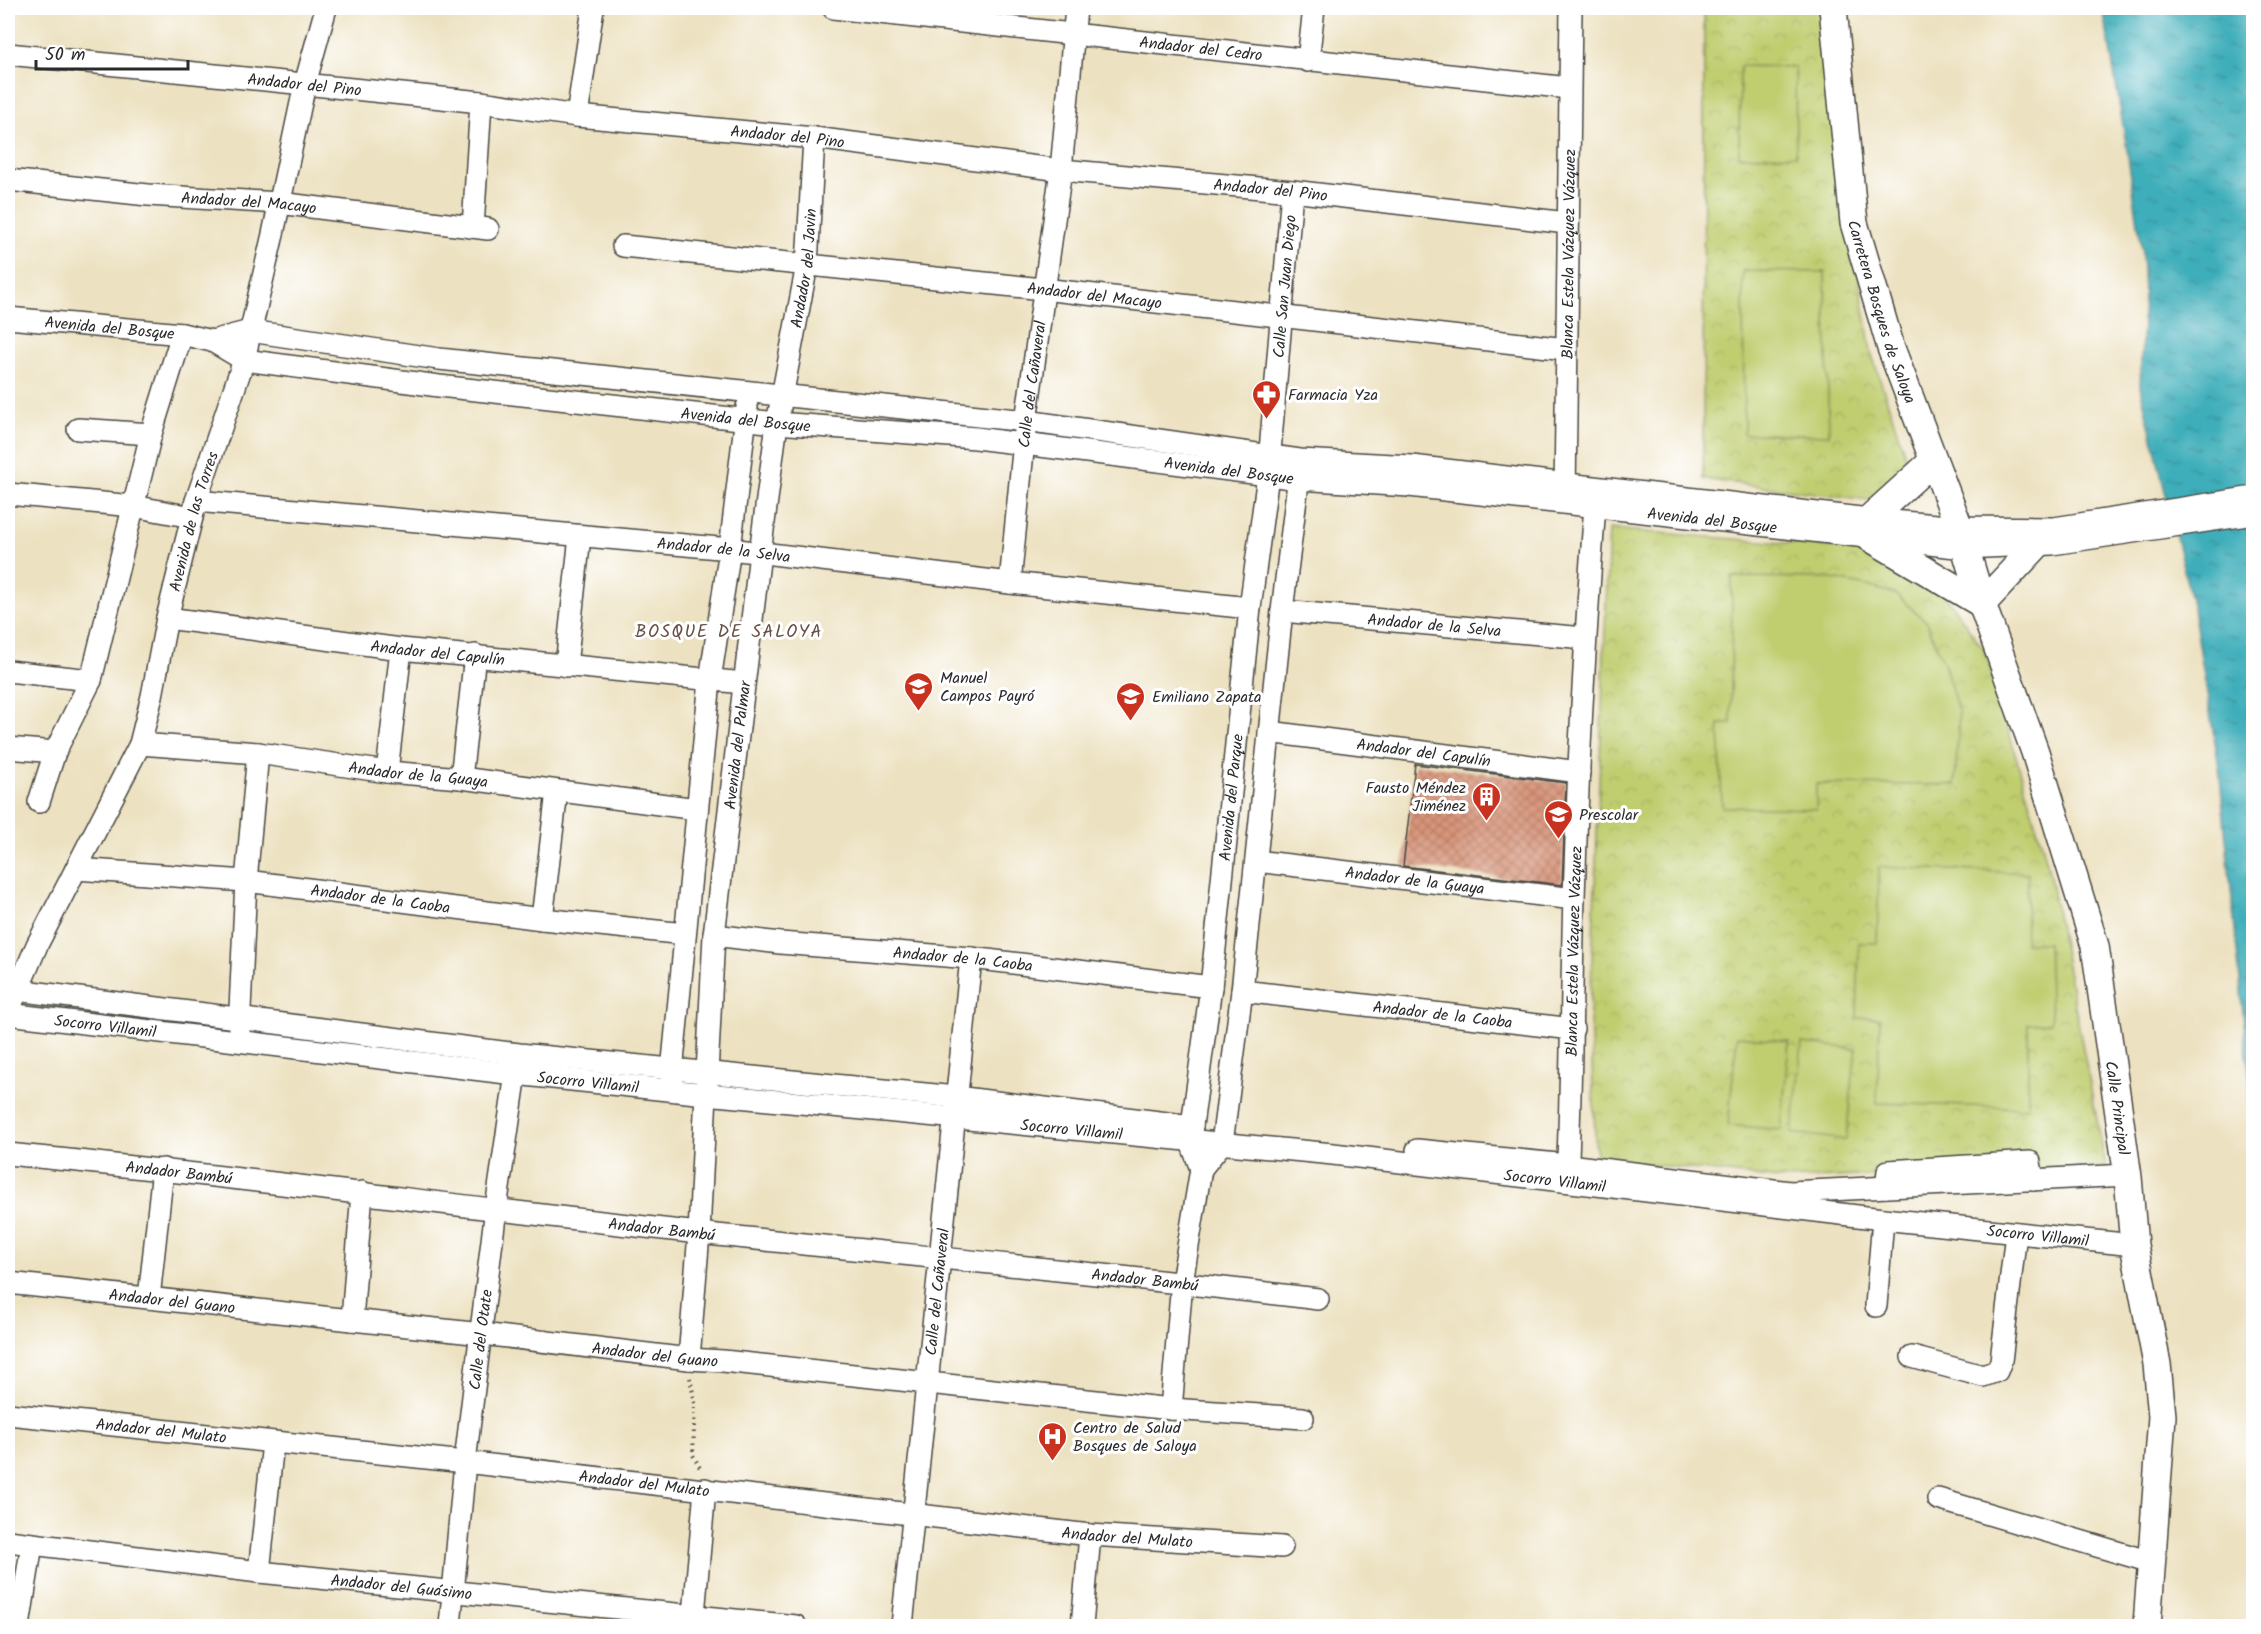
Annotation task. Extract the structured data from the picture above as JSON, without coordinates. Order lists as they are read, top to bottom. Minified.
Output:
{"streets":{"main road":["Carretera Bosques de Saloya","Calle Principal"],"street":["Andador del Cedro","Andador del Pino","Andador del Macayo","Blanca Estela Vázquez Vázquez","Andador del Javin","Calle San Juan Diego","Avenida del Bosque","Calle del Cañaveral","Avenida de las Torres","Andador de la Selva","Andador del Capulín","Avenida del Palmar","Andador de la Guaya","Avenida del Parque","Andador de la Caoba","Socorro Villamil","Andador Bambú","Andador del Guano","Calle del Otate","Andador del Mulato","Andador del Guásimo"]},"crossings":[["Andador del Cedro","Blanca Estela Vázquez Vázquez"],["Andador del Cedro","Calle del Cañaveral"],["Andador del Pino","Andador del Macayo"],["Andador del Pino","Blanca Estela Vázquez Vázquez"],["Andador del Pino","Andador del Javin"],["Andador del Pino","Calle San Juan Diego"],["Andador del Pino","Calle del Cañaveral"],["Andador del Pino","Avenida de las Torres"],["Andador del Macayo","Blanca Estela Vázquez Vázquez"],["Andador del Macayo","Andador del Javin"],["Andador del Macayo","Calle San Juan Diego"],["Andador del Macayo","Calle del Cañaveral"],["Andador del Macayo","Avenida de las Torres"],["Blanca Estela Vázquez Vázquez","Avenida del Bosque"],["Blanca Estela Vázquez Vázquez","Andador de la Selva"],["Blanca Estela Vázquez Vázquez","Andador del Capulín"],["Blanca Estela Vázquez Vázquez","Andador de la Guaya"],["Blanca Estela Vázquez Vázquez","Andador de la Caoba"],["Blanca Estela Vázquez Vázquez","Socorro Villamil"],["Andador del Javin","Avenida del Bosque"],["Andador del Javin","Avenida del Palmar"],["Calle San Juan Diego","Avenida del Bosque"],["Calle San Juan Diego","Avenida del Parque"],["Carretera Bosques de Saloya","Avenida del Bosque"],["Carretera Bosques de Saloya","Calle Principal"],["Avenida del Bosque","Calle del Cañaveral"],["Avenida del Bosque","Avenida de las Torres"],["Avenida del Bosque","Avenida del Palmar"],["Avenida del Bosque","Avenida del Parque"],["Calle del Cañaveral","Andador de la Selva"],["Calle del Cañaveral","Andador de la Caoba"],["Calle del Cañaveral","Socorro Villamil"],["Calle del Cañaveral","Andador Bambú"],["Calle del Cañaveral","Andador del Guano"],["Calle del Cañaveral","Andador del Mulato"],["Avenida de las Torres","Andador de la Selva"],["Avenida de las Torres","Andador del Capulín"],["Avenida de las Torres","Andador de la Guaya"],["Avenida de las Torres","Andador de la Caoba"],["Avenida de las Torres","Socorro Villamil"],["Andador de la Selva","Avenida del Palmar"],["Andador de la Selva","Avenida del Parque"],["Andador del Capulín","Avenida del Palmar"],["Andador del Capulín","Avenida del Parque"],["Avenida del Palmar","Andador de la Guaya"],["Avenida del Palmar","Andador de la Caoba"],["Avenida del Palmar","Socorro Villamil"],["Avenida del Palmar","Andador Bambú"],["Avenida del Palmar","Andador del Guano"],["Andador de la Guaya","Avenida del Parque"],["Avenida del Parque","Andador de la Caoba"],["Avenida del Parque","Socorro Villamil"],["Socorro Villamil","Calle Principal"],["Socorro Villamil","Calle del Otate"],["Andador Bambú","Calle del Otate"],["Andador del Guano","Calle del Otate"],["Calle del Otate","Andador del Mulato"],["Calle del Otate","Andador del Guásimo"]],"districts":["BOSQUE DE SALOYA"],"places":{"pharmacy":["Farmacia Yza"],"school or university":["Manuel Campos Payró","Emiliano Zapata","Prescolar"],"building":["Fausto Méndez Jiménez"],"hospital":["Centro de Salud Bosques de Saloya"]},"scale_bar":"50 m"}
